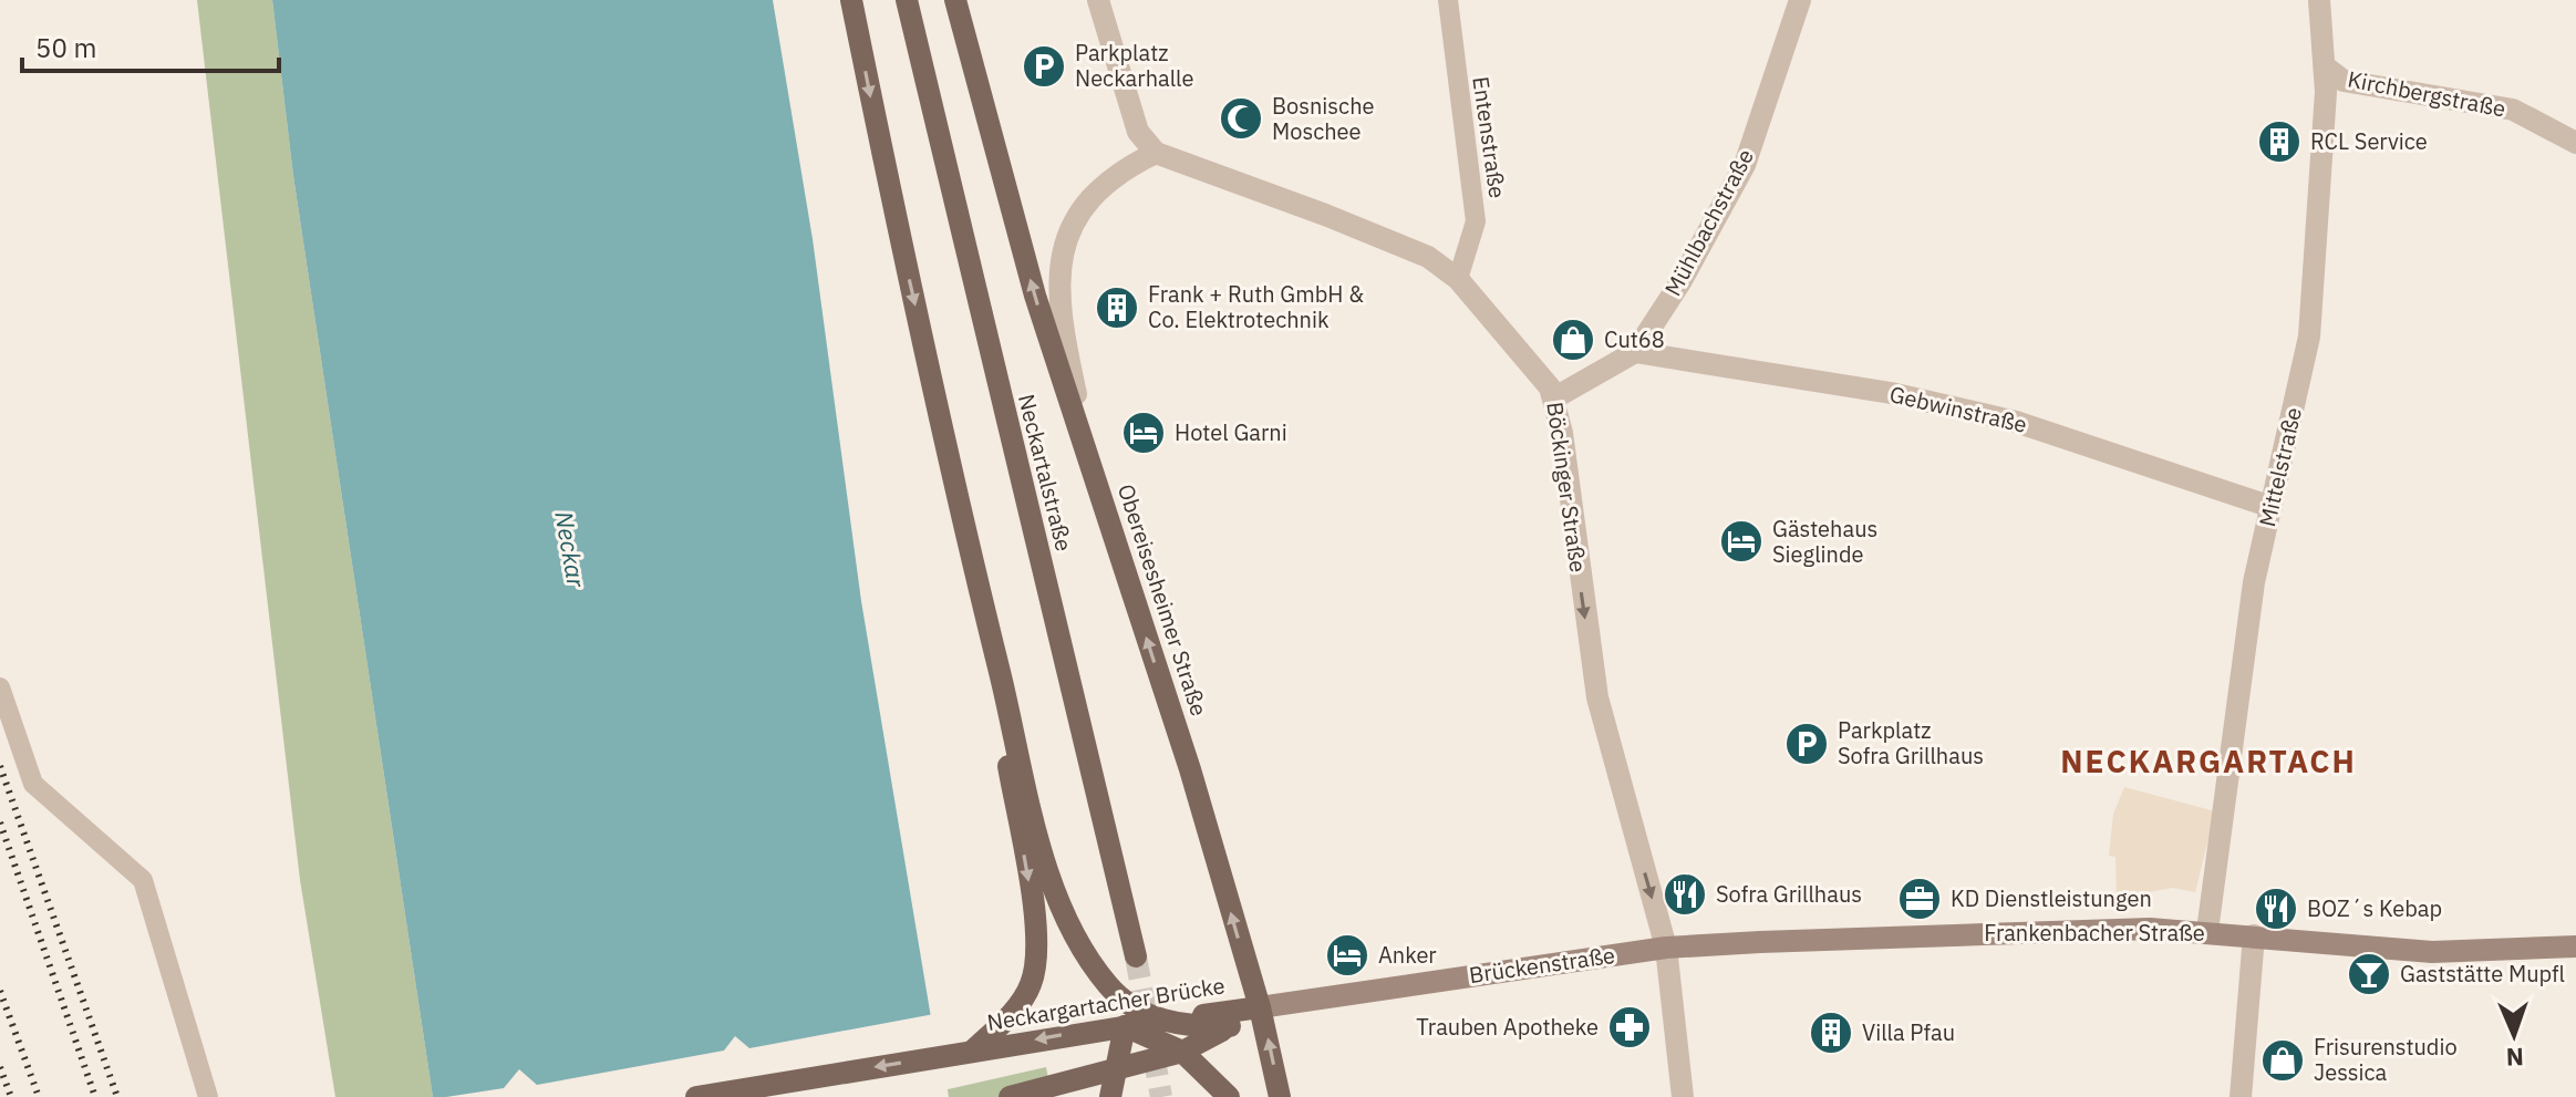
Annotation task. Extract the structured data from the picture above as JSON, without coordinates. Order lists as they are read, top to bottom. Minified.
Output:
{"streets":{"main road":["Neckartalstraße","Obereisesheimer Straße","Frankenbacher Straße","Brückenstraße","Neckargartacher Brücke"],"street":["Kirchbergstraße","Mühlbachstraße","Gebwinstraße","Mittelstraße","Böckinger Straße"],"lane":["Entenstraße"]},"crossings":[["Kirchbergstraße","Mittelstraße"],["Entenstraße","Böckinger Straße"],["Mühlbachstraße","Gebwinstraße"],["Mühlbachstraße","Böckinger Straße"],["Gebwinstraße","Mittelstraße"],["Mittelstraße","Frankenbacher Straße"],["Böckinger Straße","Obereisesheimer Straße"],["Böckinger Straße","Frankenbacher Straße"],["Böckinger Straße","Brückenstraße"],["Obereisesheimer Straße","Brückenstraße"],["Obereisesheimer Straße","Neckargartacher Brücke"],["Frankenbacher Straße","Brückenstraße"],["Brückenstraße","Neckargartacher Brücke"]],"one_way":["Böckinger Straße","Obereisesheimer Straße","Neckargartacher Brücke"],"districts":["NECKARGARTACH"],"water":["Neckar"],"places":{"parking":["Parkplatz Neckarhalle","Parkplatz Sofra Grillhaus"],"mosque":["Bosnische Moschee"],"building":["RCL Service","Frank + Ruth GmbH & Co. Elektrotechnik","Villa Pfau"],"shop":["Cut68","Frisurenstudio Jessica"],"hotel":["Hotel Garni","Gästehaus Sieglinde","Anker"],"restaurant":["Sofra Grillhaus","BOZ´s Kebap"],"office":["KD Dienstleistungen"],"bar":["Gaststätte Mupfl"],"pharmacy":["Trauben Apotheke"]},"scale_bar":"50 m","north":"bottom"}
